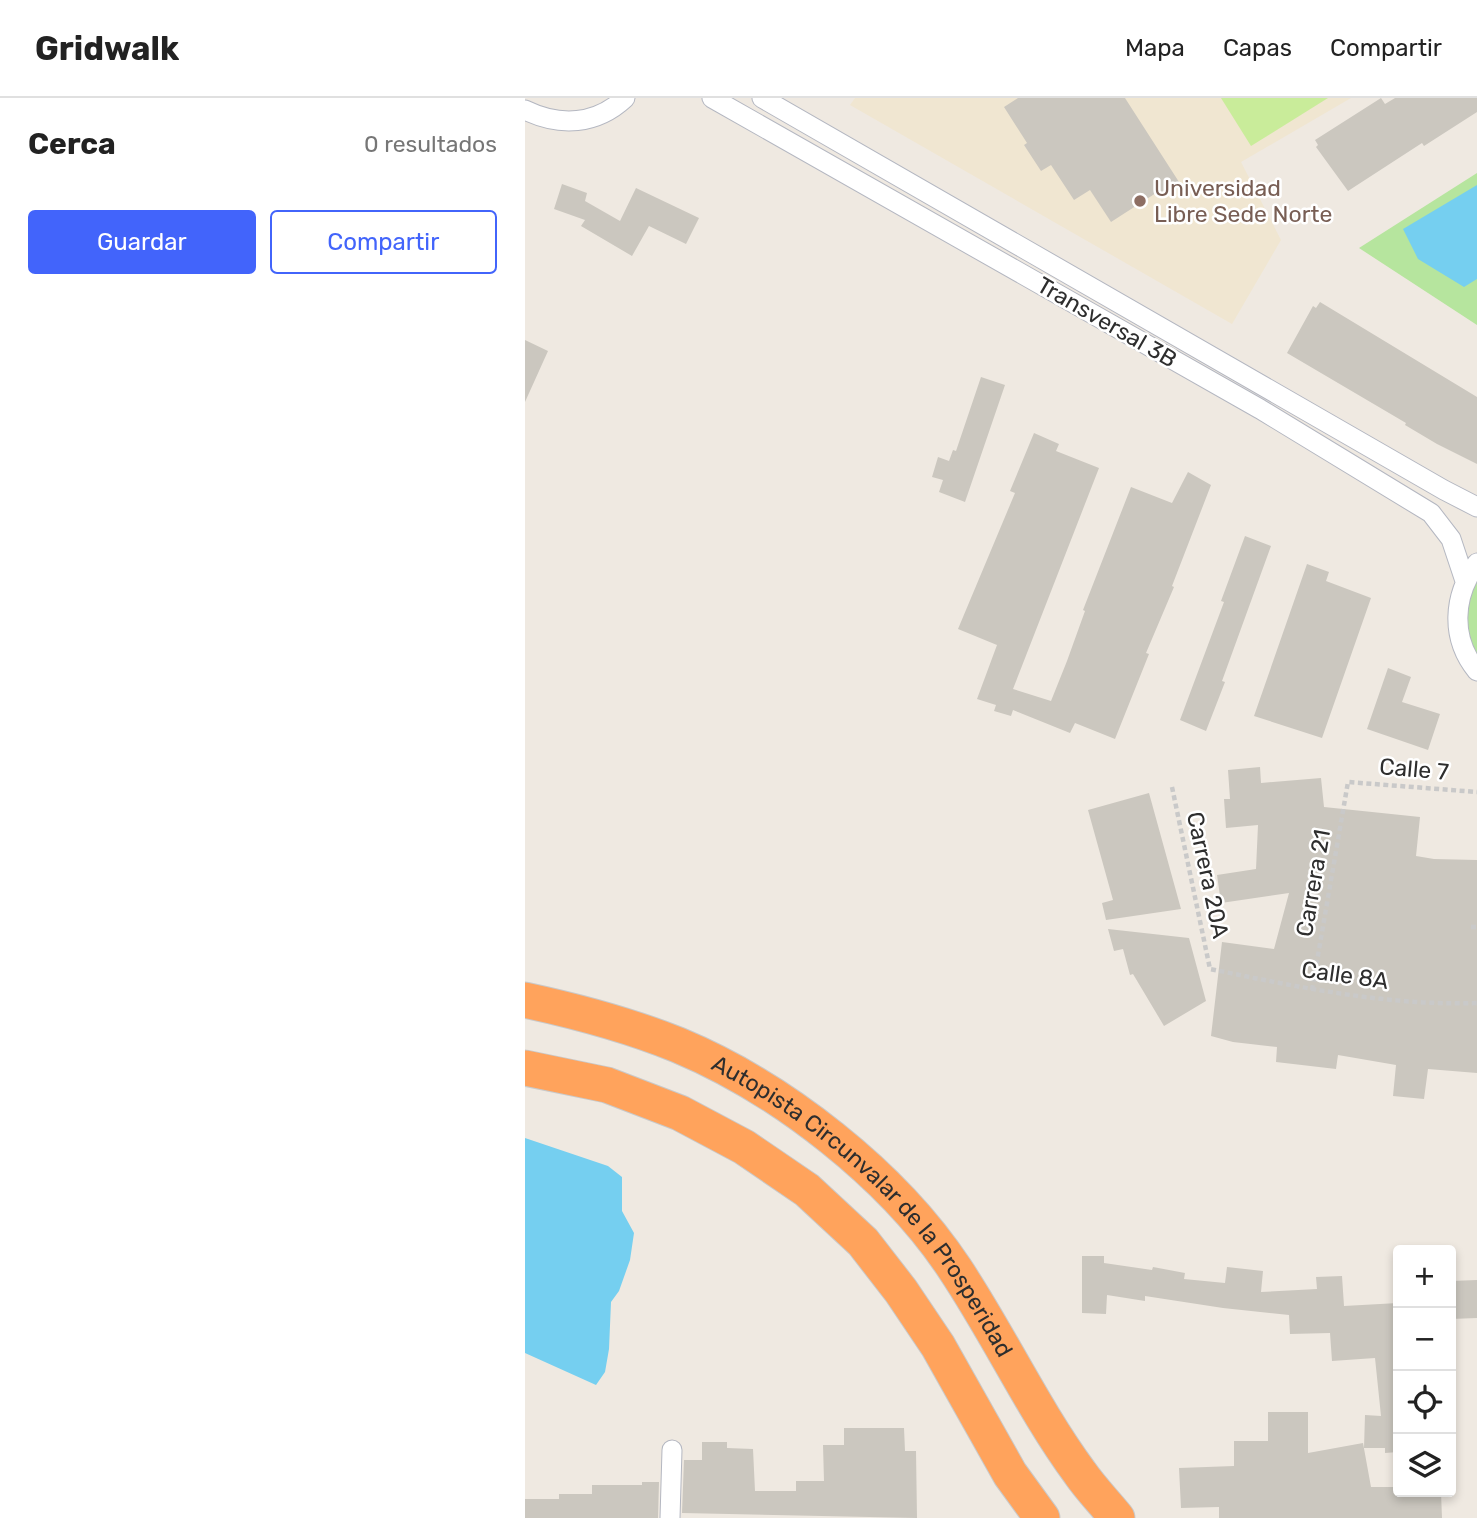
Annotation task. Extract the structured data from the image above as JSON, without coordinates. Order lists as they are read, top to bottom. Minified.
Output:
{"streets":{"highway":["Autopista Circunvalar de la Prosperidad"],"street":["Transversal 3B"],"path":["Calle 7","Carrera 20A","Carrera 21","Calle 8A"]},"crossings":[["Calle 7","Carrera 21"],["Carrera 20A","Calle 8A"],["Carrera 21","Calle 8A"]],"places":["Universidad Libre Sede Norte"],"page":{"header":"Gridwalk","nav":["Mapa","Capas","Compartir"],"heading":["Cerca","0 resultados"],"buttons":["Guardar","Compartir"],"map_buttons":["+","−"]}}
